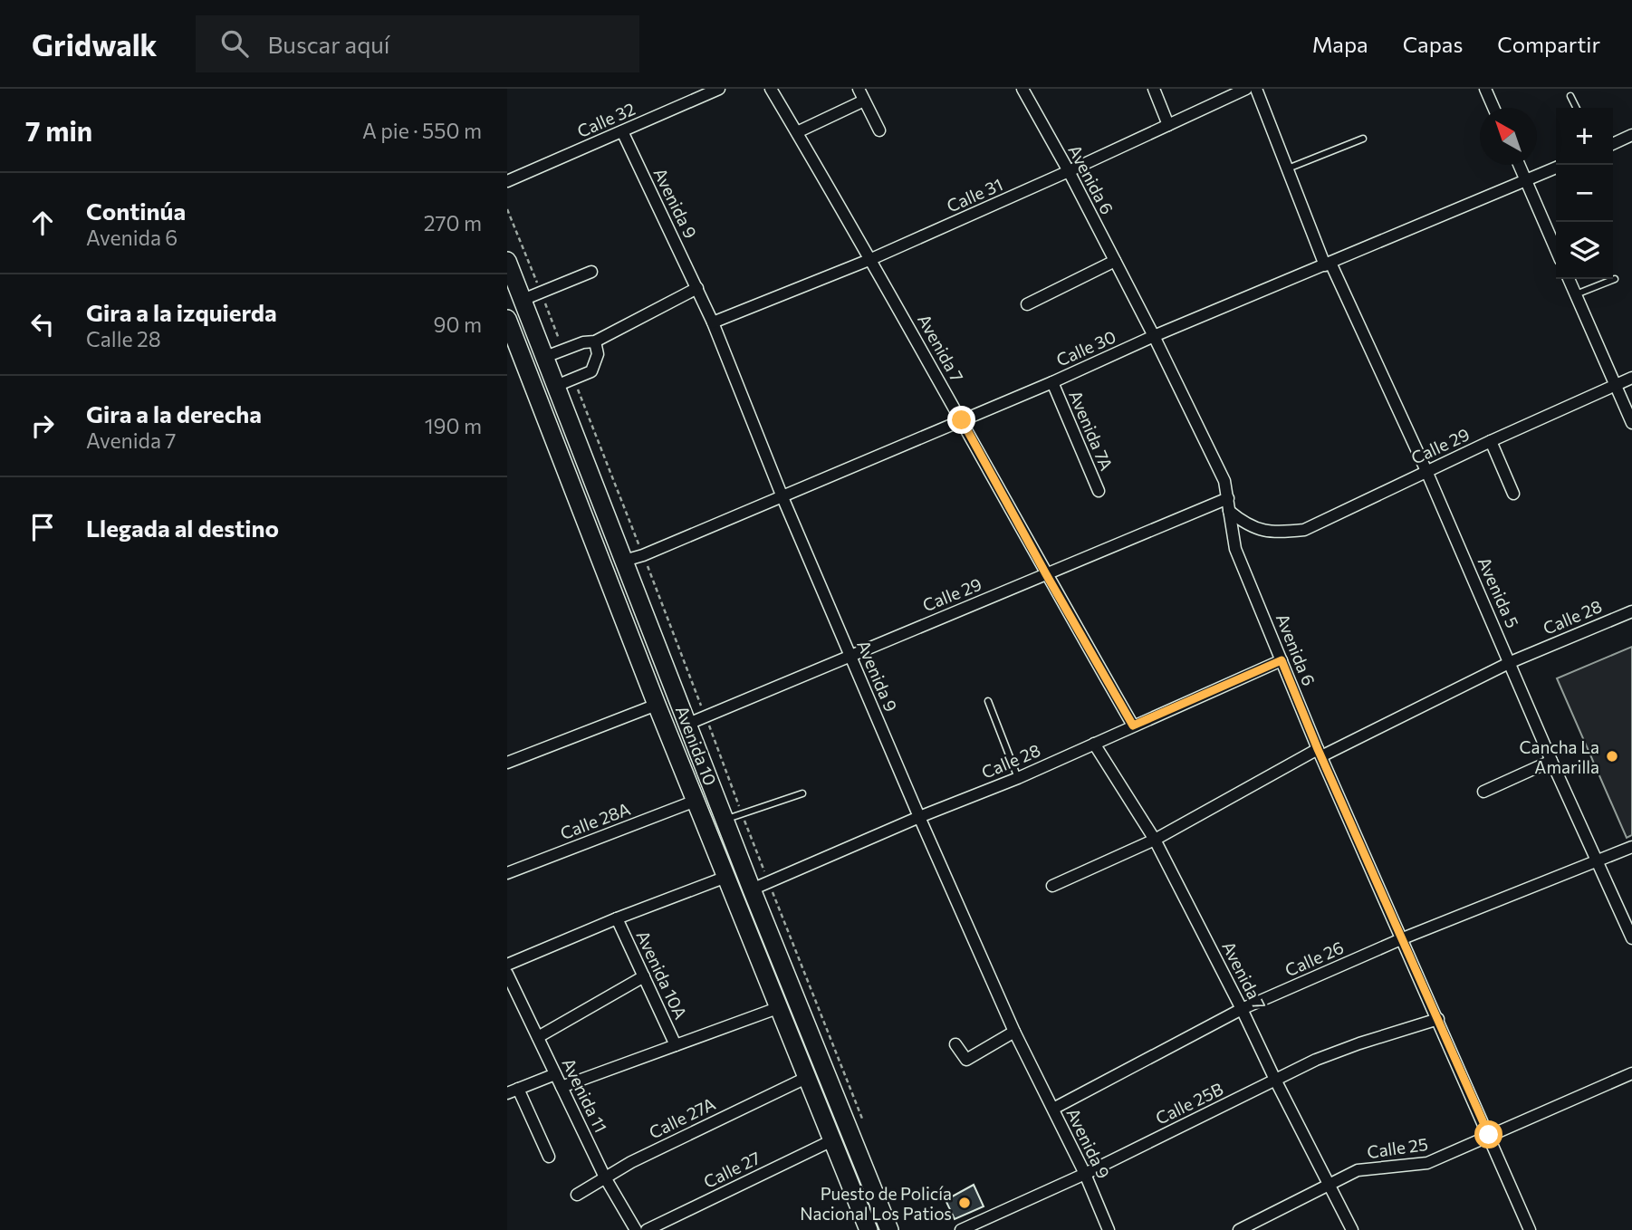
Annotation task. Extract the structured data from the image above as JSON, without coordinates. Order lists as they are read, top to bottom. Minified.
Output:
{"streets":{"main road":["Avenida 10"],"street":["Calle 32","Avenida 6","Calle 31","Avenida 9","Avenida 7","Calle 30","Avenida 7A","Calle 29","Avenida 5","Calle 28","Calle 28A","Calle 26","Avenida 10A","Avenida 11","Calle 25B","Calle 27A","Calle 25","Calle 27"]},"crossings":[["Calle 32","Avenida 9"],["Avenida 6","Calle 31"],["Avenida 6","Calle 30"],["Avenida 6","Calle 29"],["Avenida 6","Calle 28"],["Avenida 6","Calle 26"],["Avenida 6","Calle 25B"],["Avenida 6","Calle 25"],["Calle 31","Avenida 9"],["Calle 31","Avenida 7"],["Avenida 9","Calle 30"],["Avenida 9","Calle 29"],["Avenida 9","Calle 28"],["Avenida 9","Calle 26"],["Avenida 9","Calle 25B"],["Avenida 7","Calle 30"],["Avenida 7","Calle 29"],["Avenida 7","Calle 28"],["Avenida 7","Calle 26"],["Avenida 7","Calle 25B"],["Avenida 7","Calle 25"],["Calle 30","Avenida 7A"],["Calle 30","Avenida 5"],["Calle 30","Avenida 10"],["Calle 29","Avenida 5"],["Calle 29","Avenida 10"],["Avenida 5","Calle 28"],["Avenida 5","Calle 26"],["Calle 28","Avenida 10"],["Avenida 10","Calle 28A"],["Avenida 10","Calle 27A"],["Avenida 10","Calle 27"],["Avenida 11","Calle 27A"]],"places":["Cancha La Amarilla","Puesto de Policía Nacional Los Patios"],"north":"top left","page":{"header":"Gridwalk","search":"Buscar aquí","nav":["Mapa","Capas","Compartir"],"heading":["7 min","A pie · 550 m"],"map_buttons":["+","−"],"list":[["Continúa","Avenida 6","270 m"],["Gira a la izquierda","Calle 28","90 m"],["Gira a la derecha","Avenida 7","190 m"],"Llegada al destino"]}}
